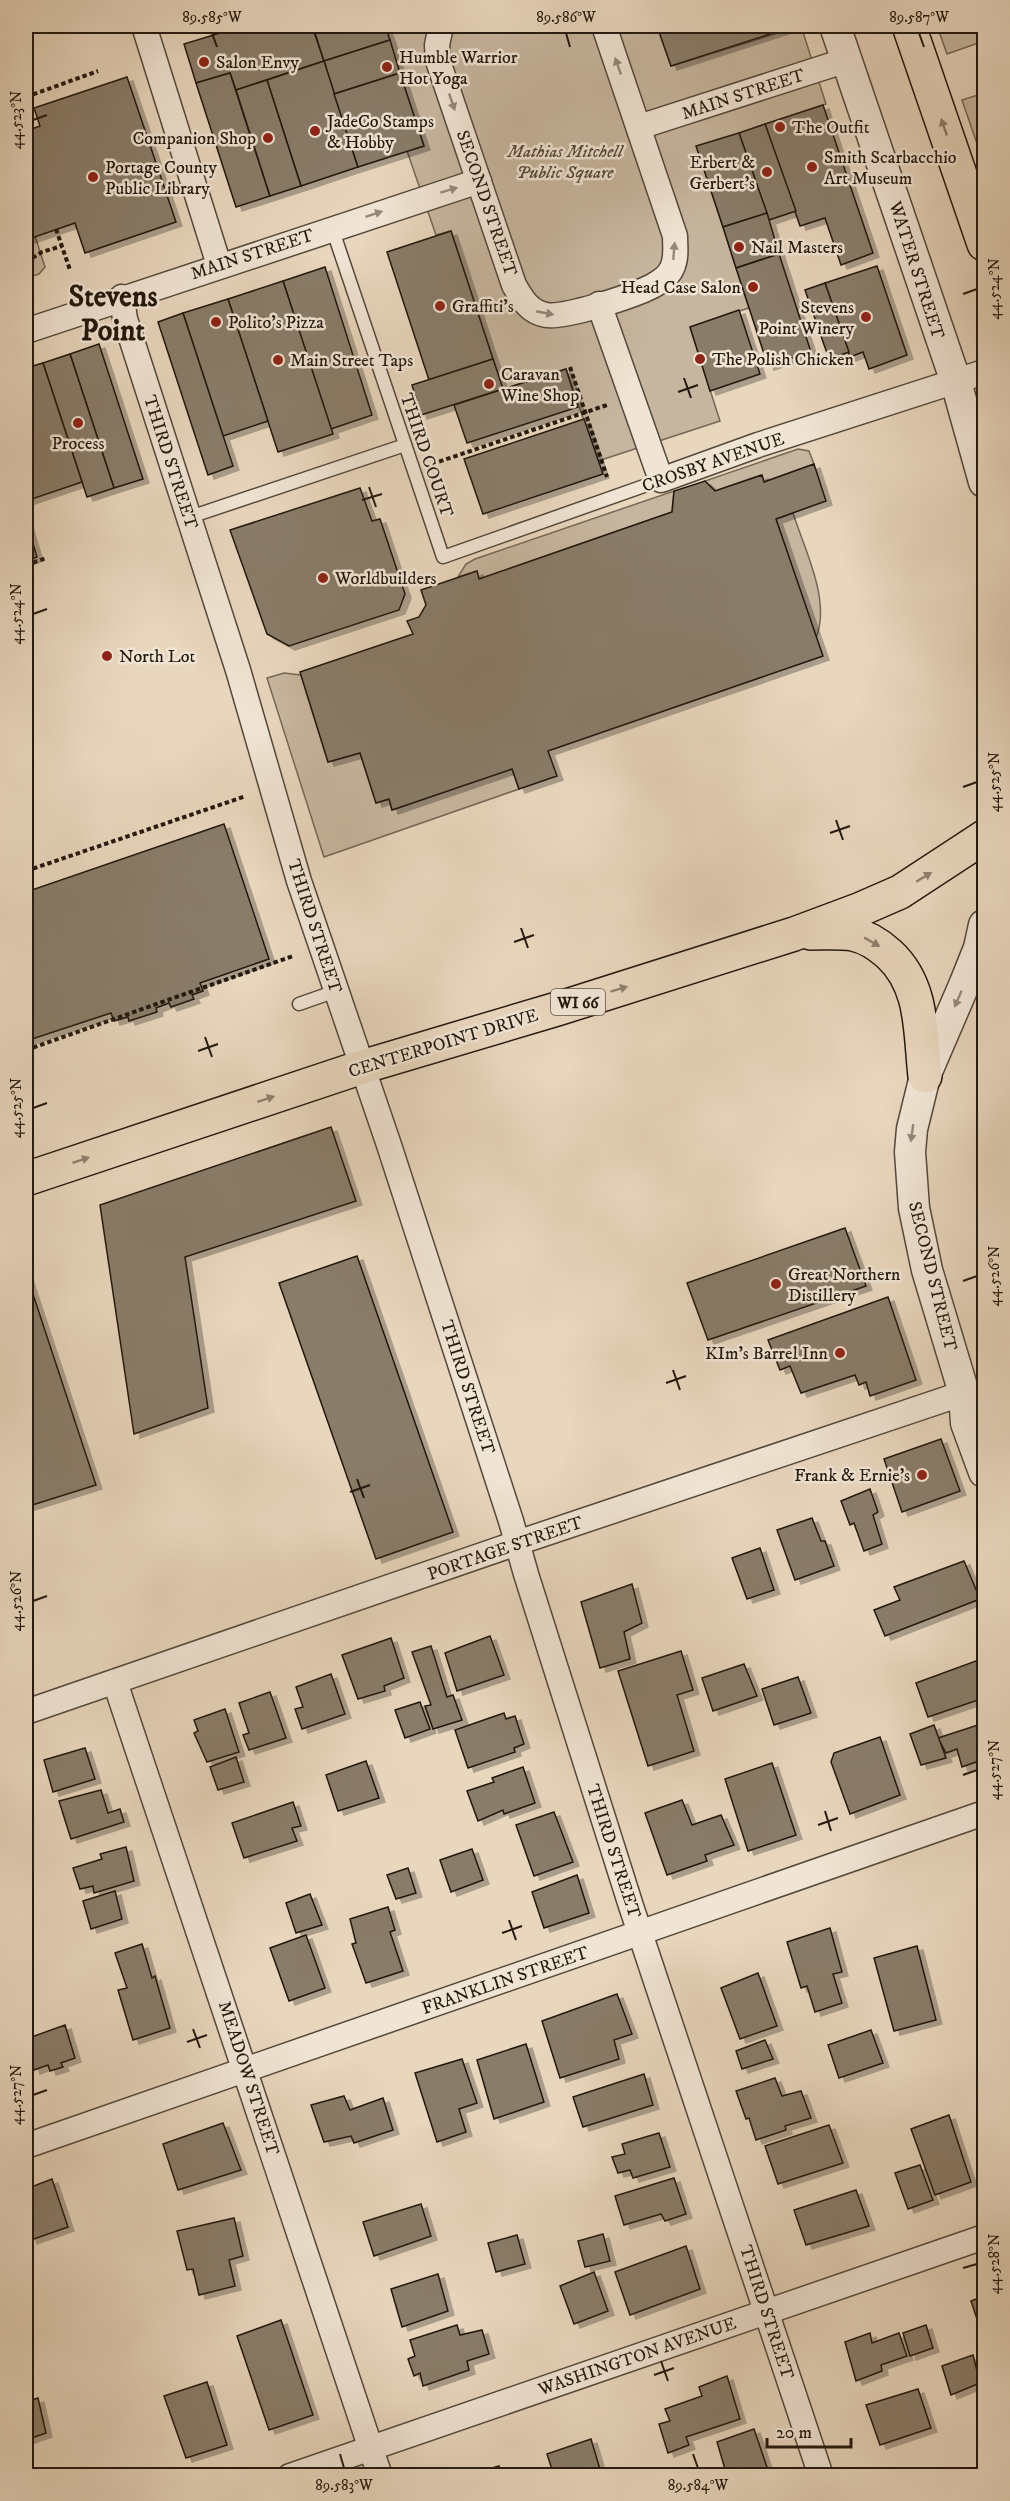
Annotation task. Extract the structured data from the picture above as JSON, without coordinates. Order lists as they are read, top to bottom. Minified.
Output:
{"streets":{"main road":["WI 66","CENTERPOINT DRIVE"],"street":["MAIN STREET","SECOND STREET","WATER STREET","THIRD STREET","CROSBY AVENUE","PORTAGE STREET","FRANKLIN STREET","MEADOW STREET","WASHINGTON AVENUE"],"lane":["THIRD COURT"]},"crossings":[["MAIN STREET","SECOND STREET"],["MAIN STREET","WATER STREET"],["MAIN STREET","THIRD COURT"],["MAIN STREET","THIRD STREET"],["SECOND STREET","PORTAGE STREET"],["WATER STREET","CROSBY AVENUE"],["THIRD COURT","CROSBY AVENUE"],["THIRD STREET","CENTERPOINT DRIVE"],["THIRD STREET","PORTAGE STREET"],["THIRD STREET","FRANKLIN STREET"],["THIRD STREET","WASHINGTON AVENUE"],["PORTAGE STREET","MEADOW STREET"],["FRANKLIN STREET","MEADOW STREET"],["MEADOW STREET","WASHINGTON AVENUE"]],"one_way":["CENTERPOINT DRIVE"],"districts":["Stevens Point"],"parks":["Mathias Mitchell Public Square"],"places":["Salon Envy","Humble Warrior Hot Yoga","The Outfit","JadeCo Stamps & Hobby","Companion Shop","Smith Scarbacchio Art Museum","Erbert & Gerbert's","Portage County Public Library","Nail Masters","Head Case Salon","Graffiti's","Stevens Point Winery","Polito's Pizza","The Polish Chicken","Main Street Taps","Caravan Wine Shop","Process","Worldbuilders","North Lot","Great Northern Distillery","KIm's Barrel Inn","Frank & Ernie's"],"scale_bar":"20 m","coordinates":["89.585°W","89.586°W","89.587°W","44.523°N","44.524°N","44.525°N","44.526°N","44.527°N","44.528°N","89.583°W","89.584°W"]}
